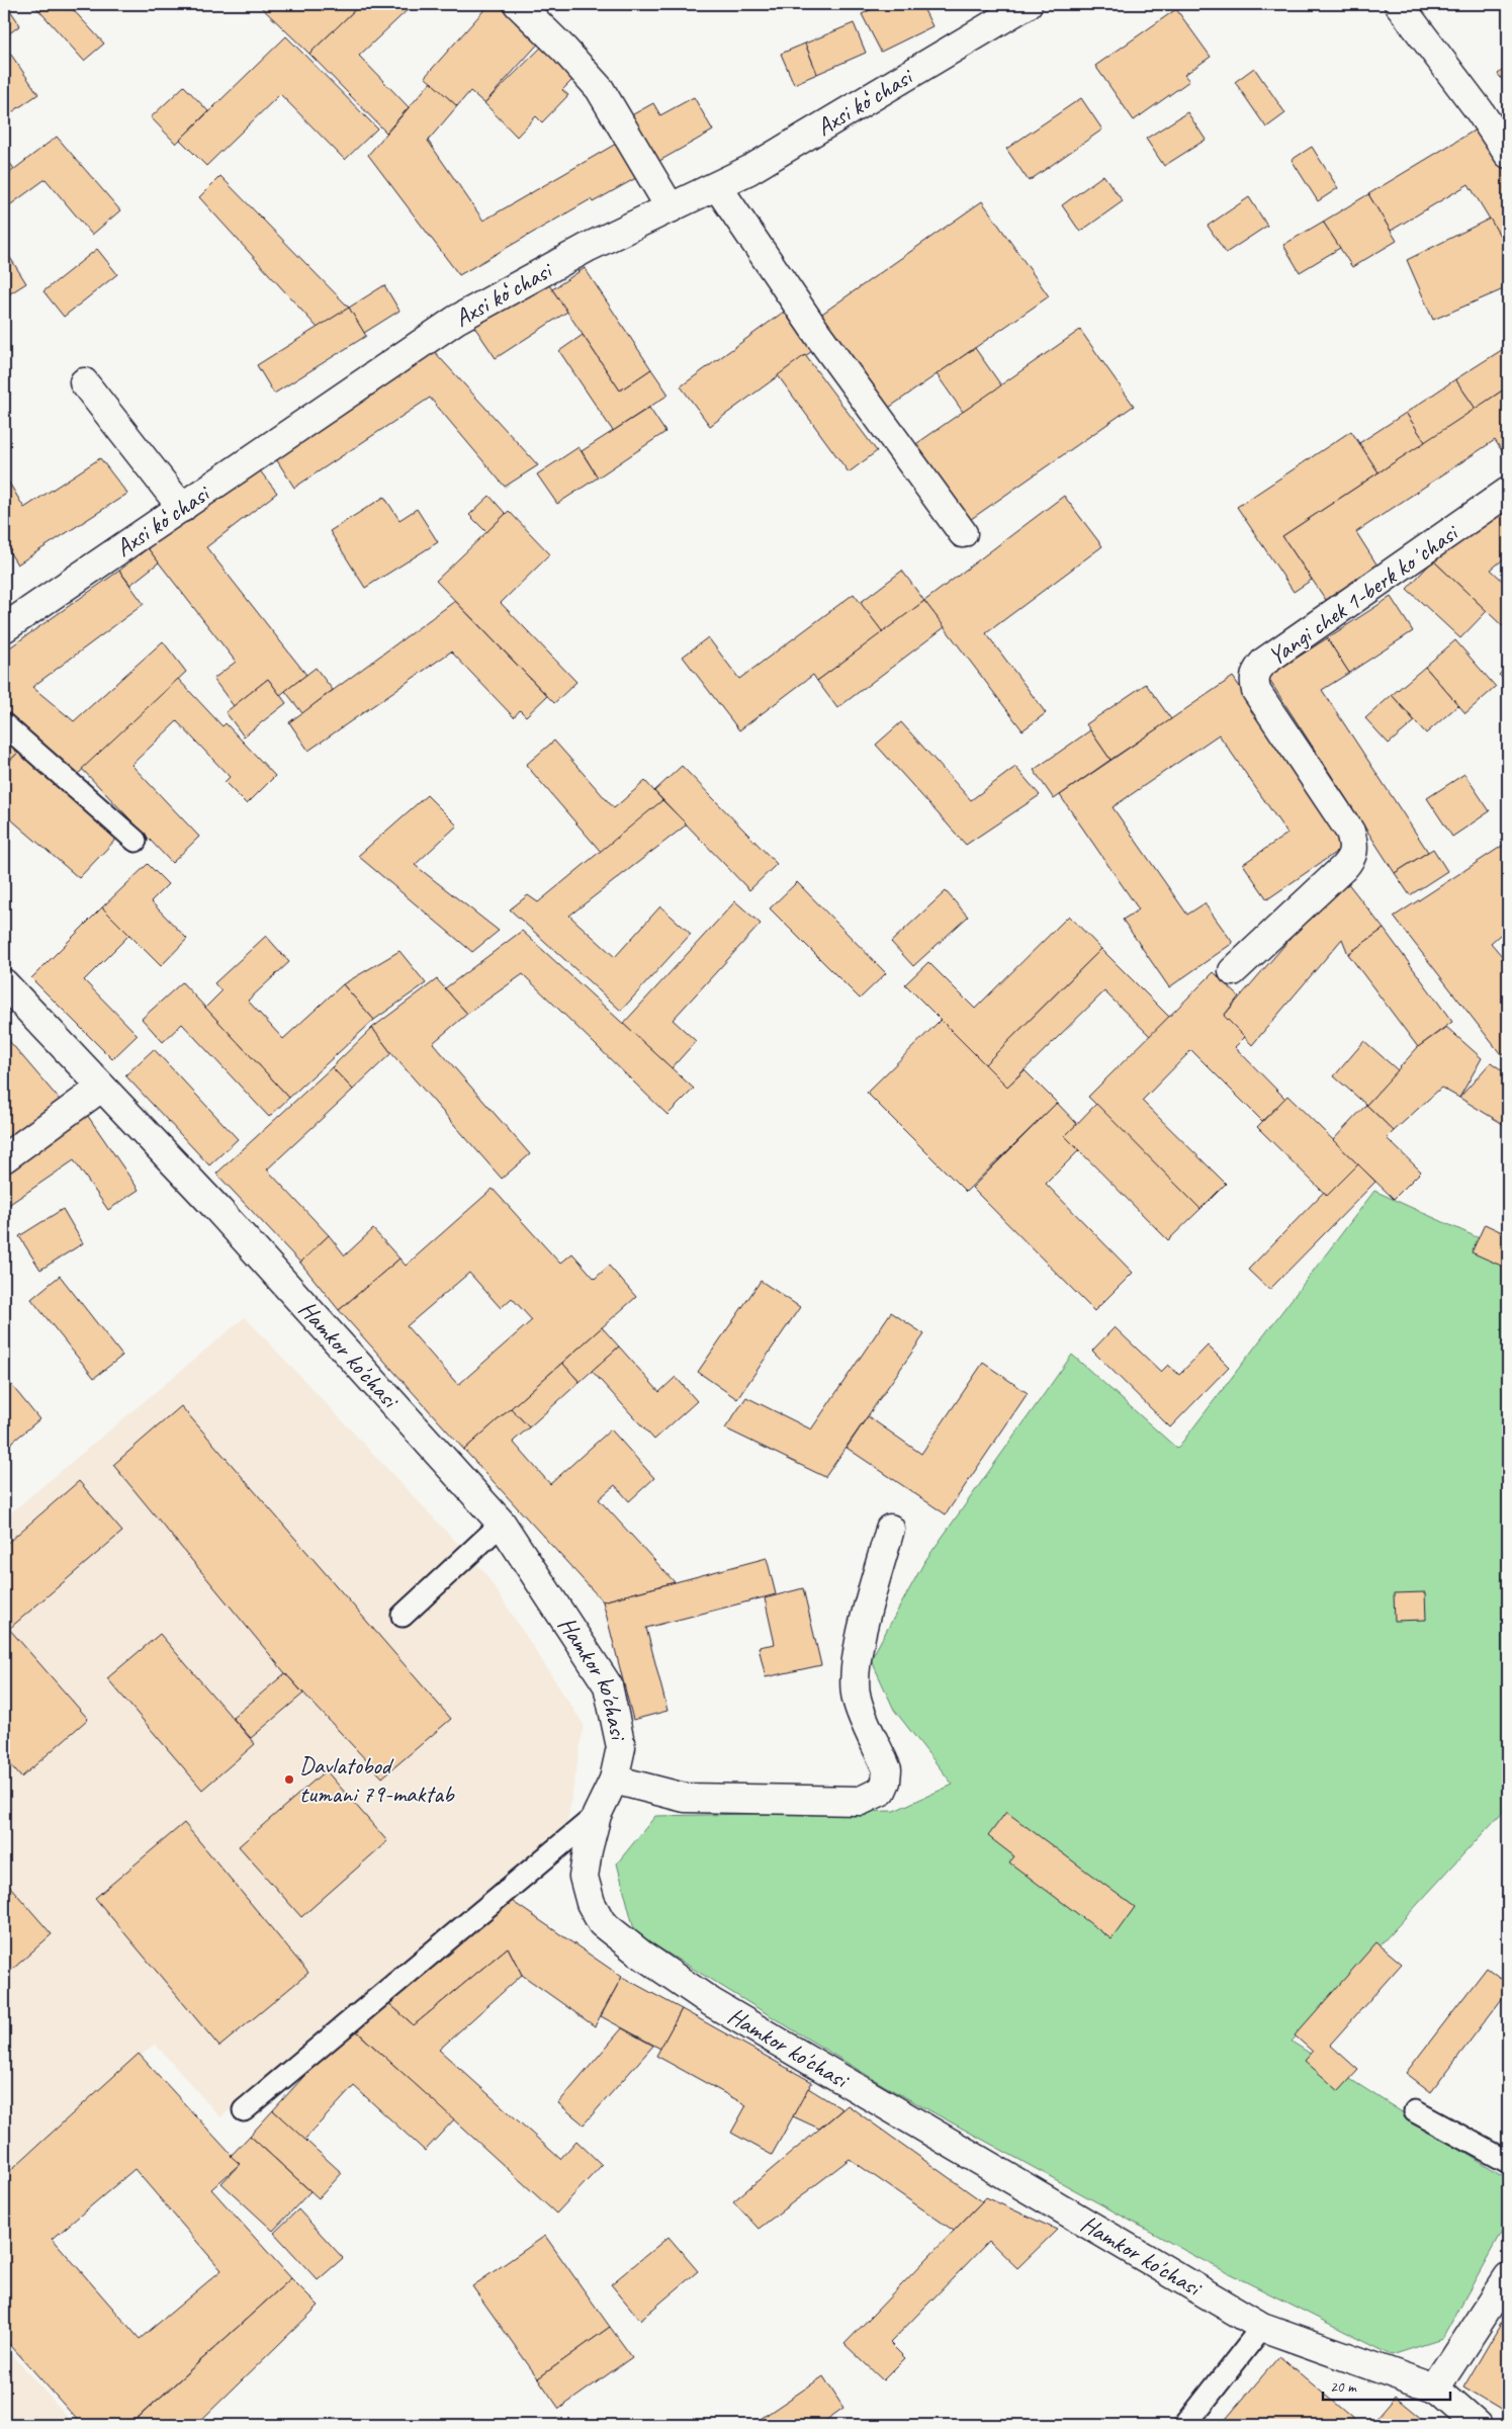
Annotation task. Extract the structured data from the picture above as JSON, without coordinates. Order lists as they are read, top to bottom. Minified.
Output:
{"streets":{"street":["Axsi koʻchasi","Yangi chek 1-berk koʼchasi","Hamkor ko'chasi"]},"places":["Davlatobod tumani 79-maktab"],"scale_bar":"20 m"}
